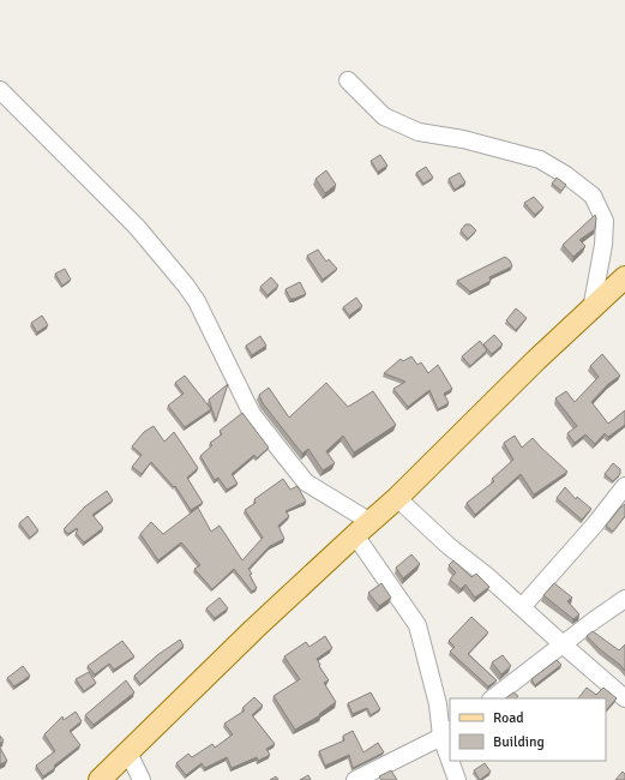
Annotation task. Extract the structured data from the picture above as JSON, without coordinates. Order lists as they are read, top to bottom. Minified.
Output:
{"legend":["Road","Building"]}
